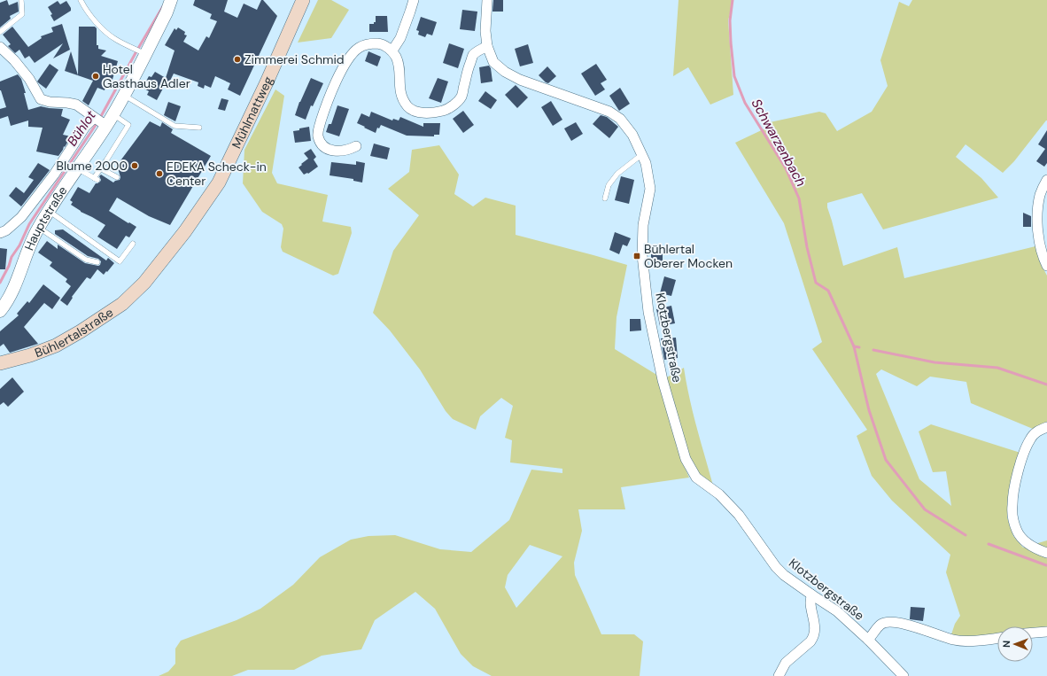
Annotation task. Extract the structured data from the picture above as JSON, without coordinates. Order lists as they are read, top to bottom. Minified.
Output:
{"streets":{"main road":["Mühlmattweg","Bühlertalstraße"],"street":["Hauptstraße","Klotzbergstraße"]},"crossings":[["Mühlmattweg","Bühlertalstraße"]],"water":["Bühlot","Schwarzenbach"],"places":{"other":["Zimmerei Schmid","Hotel Gasthaus Adler","Blume 2000","EDEKA Scheck-in Center"],"transit":["Bühlertal Oberer Mocken"]},"north":"left"}
